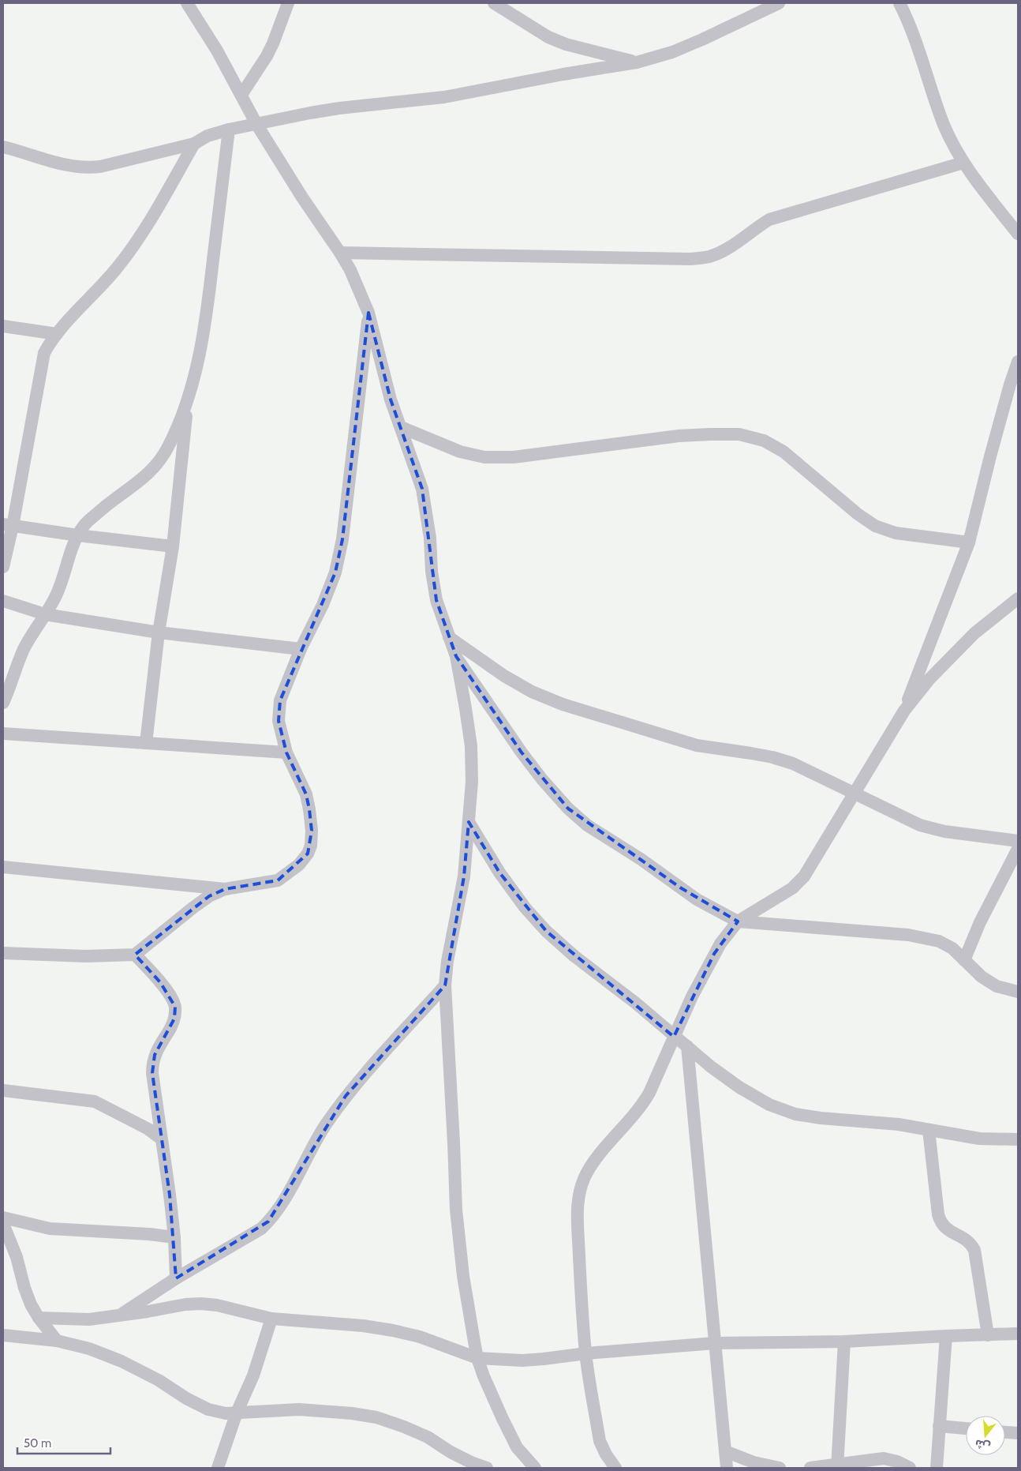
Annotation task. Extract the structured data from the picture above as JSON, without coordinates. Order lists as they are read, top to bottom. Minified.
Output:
{"scale_bar":"50 m","north":"bottom"}
